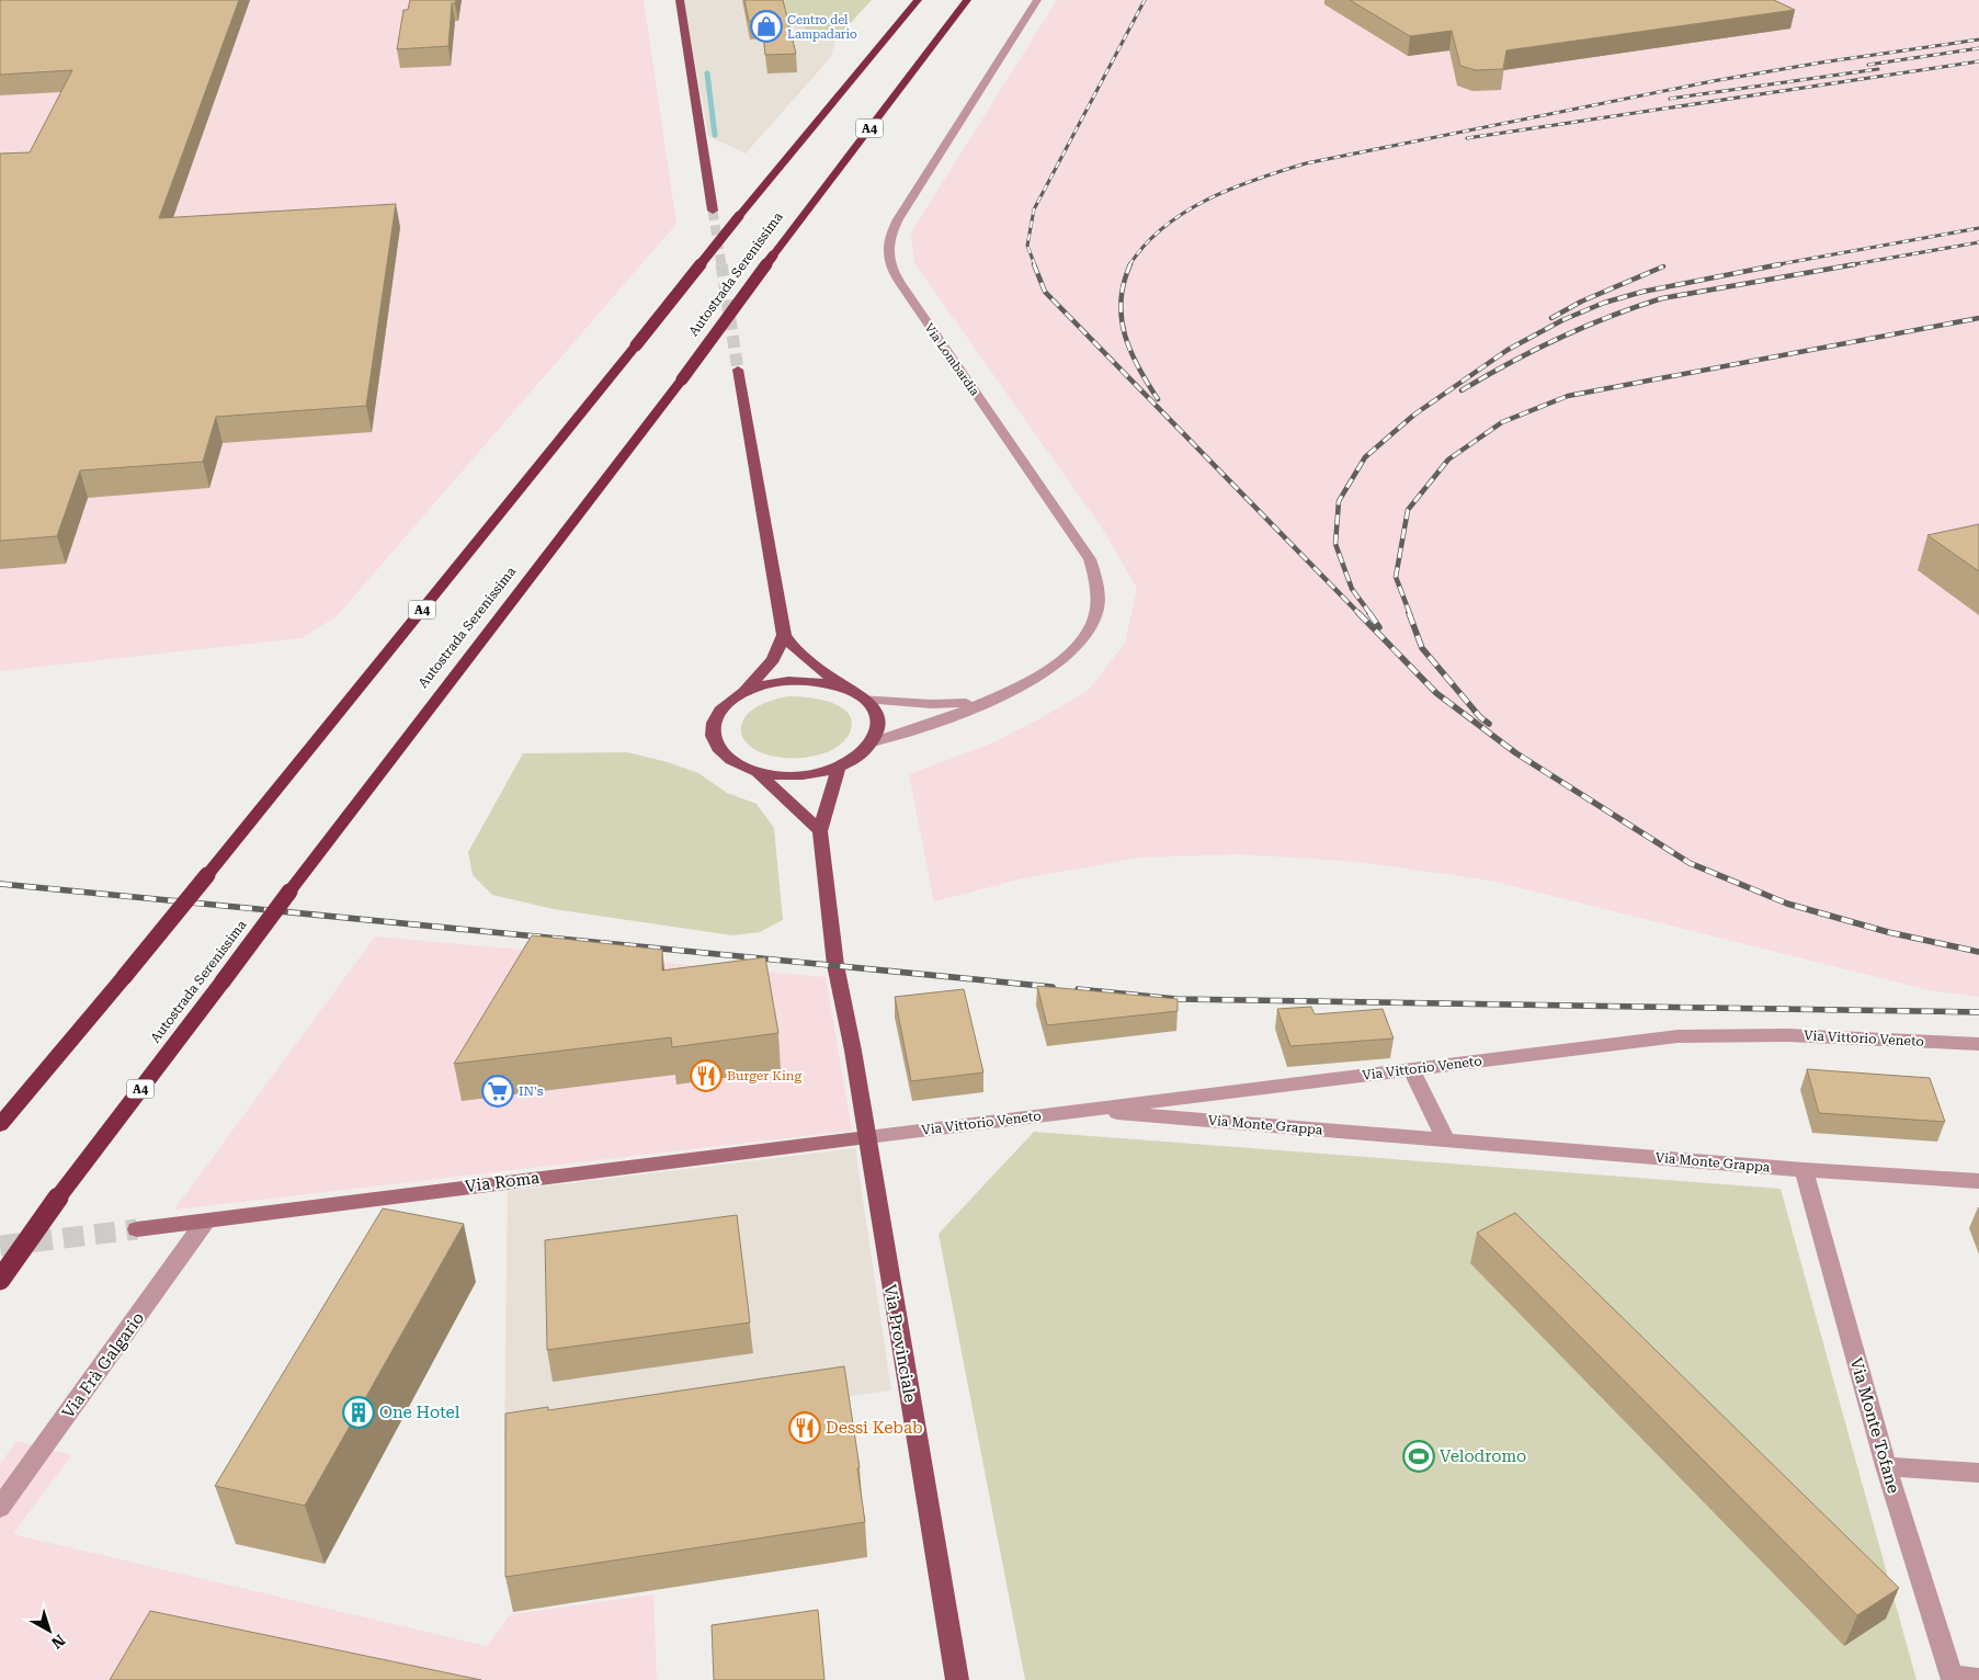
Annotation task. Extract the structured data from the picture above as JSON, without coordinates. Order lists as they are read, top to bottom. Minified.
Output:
{"streets":{"highway":["A4","Autostrada Serenissima"],"main road":["Via Provinciale"],"street":["Via Lombardia","Via Vittorio Veneto","Via Monte Grappa","Via Roma","Via Frà Galgario","Via Monte Tofane"]},"crossings":[["Via Vittorio Veneto","Via Monte Grappa"],["Via Vittorio Veneto","Via Roma"],["Via Vittorio Veneto","Via Provinciale"],["Via Monte Grappa","Via Monte Tofane"],["Via Roma","Via Provinciale"],["Via Roma","Via Frà Galgario"]],"places":{"shop":["Centro del Lampadario"],"restaurant":["Burger King","Dessi Kebab"],"supermarket":["IN's"],"building":["One Hotel"],"sports":["Velodromo"]},"north":"bottom right"}
